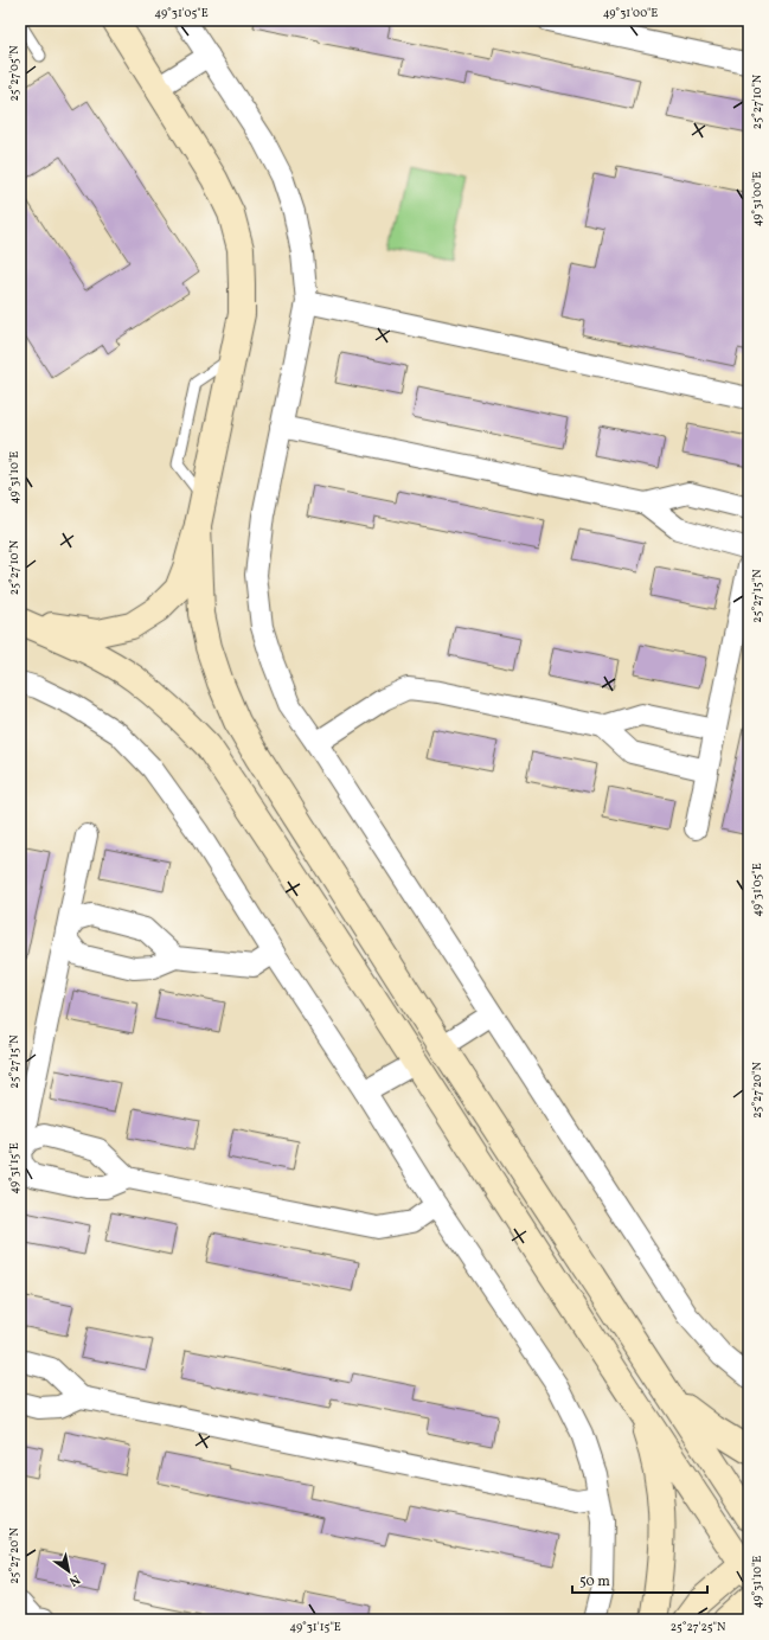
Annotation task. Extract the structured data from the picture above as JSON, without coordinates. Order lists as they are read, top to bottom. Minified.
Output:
{"scale_bar":"50 m","north":"bottom right","coordinates":["49°31'05\"E","49°31'00\"E","25°27'05\"N","25°27'10\"N","49°31'10\"E","25°27'15\"N","25°27'20\"N","49°31'15\"E","25°27'25\"N"]}
